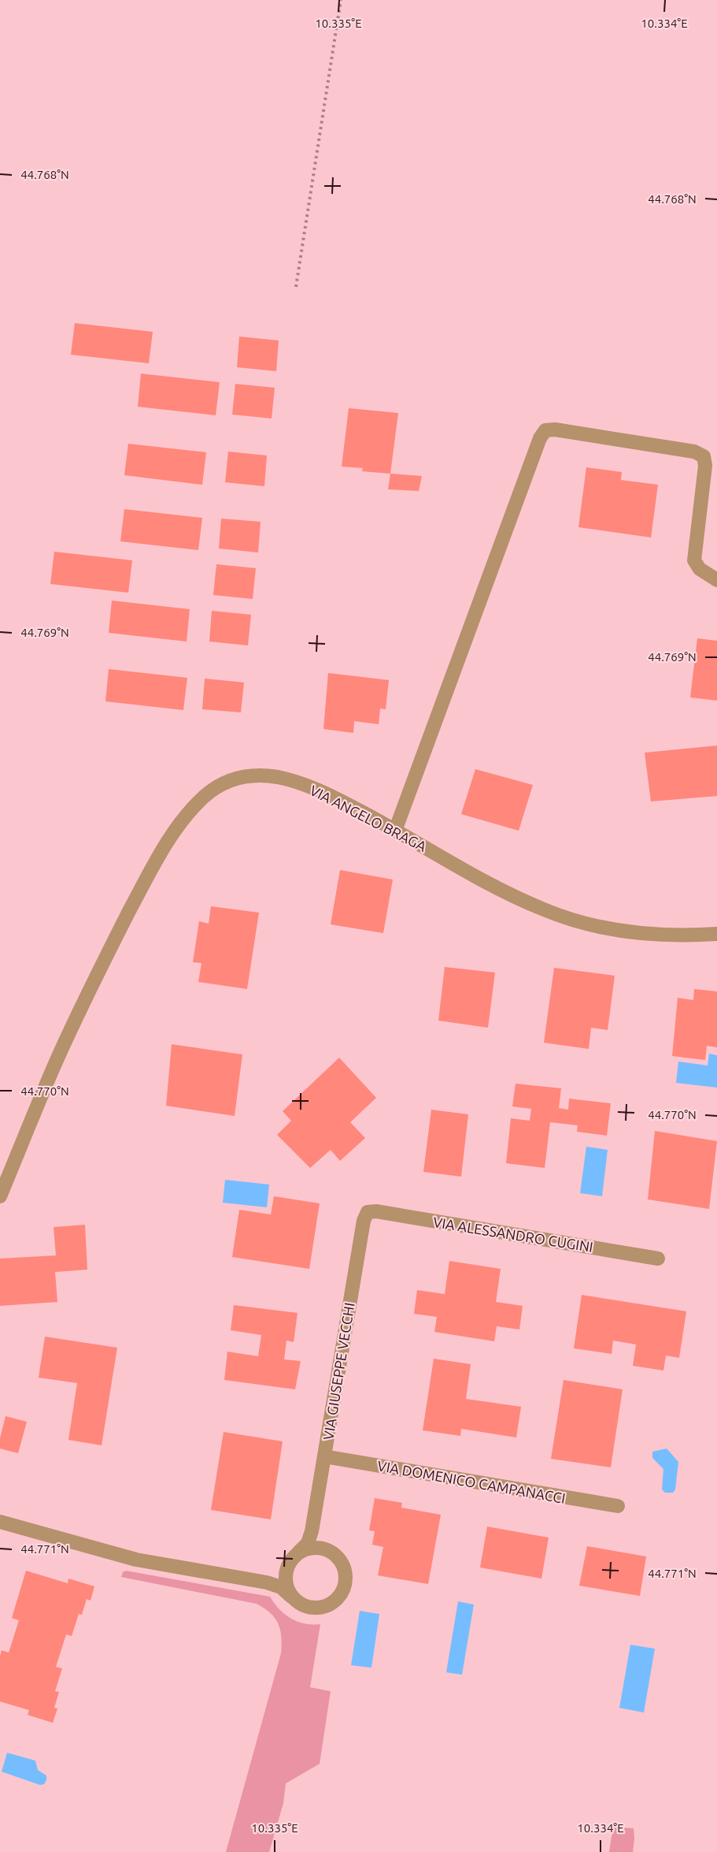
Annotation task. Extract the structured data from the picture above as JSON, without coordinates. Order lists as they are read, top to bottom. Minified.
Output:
{"streets":{"street":["VIA ANGELO BRAGA","VIA ALESSANDRO CUGINI","VIA GIUSEPPE VECCHI","VIA DOMENICO CAMPANACCI"]},"crossings":[["VIA ALESSANDRO CUGINI","VIA GIUSEPPE VECCHI"],["VIA GIUSEPPE VECCHI","VIA DOMENICO CAMPANACCI"]],"coordinates":["10.335°E","10.334°E","44.768°N","44.769°N","44.770°N","44.771°N"]}
